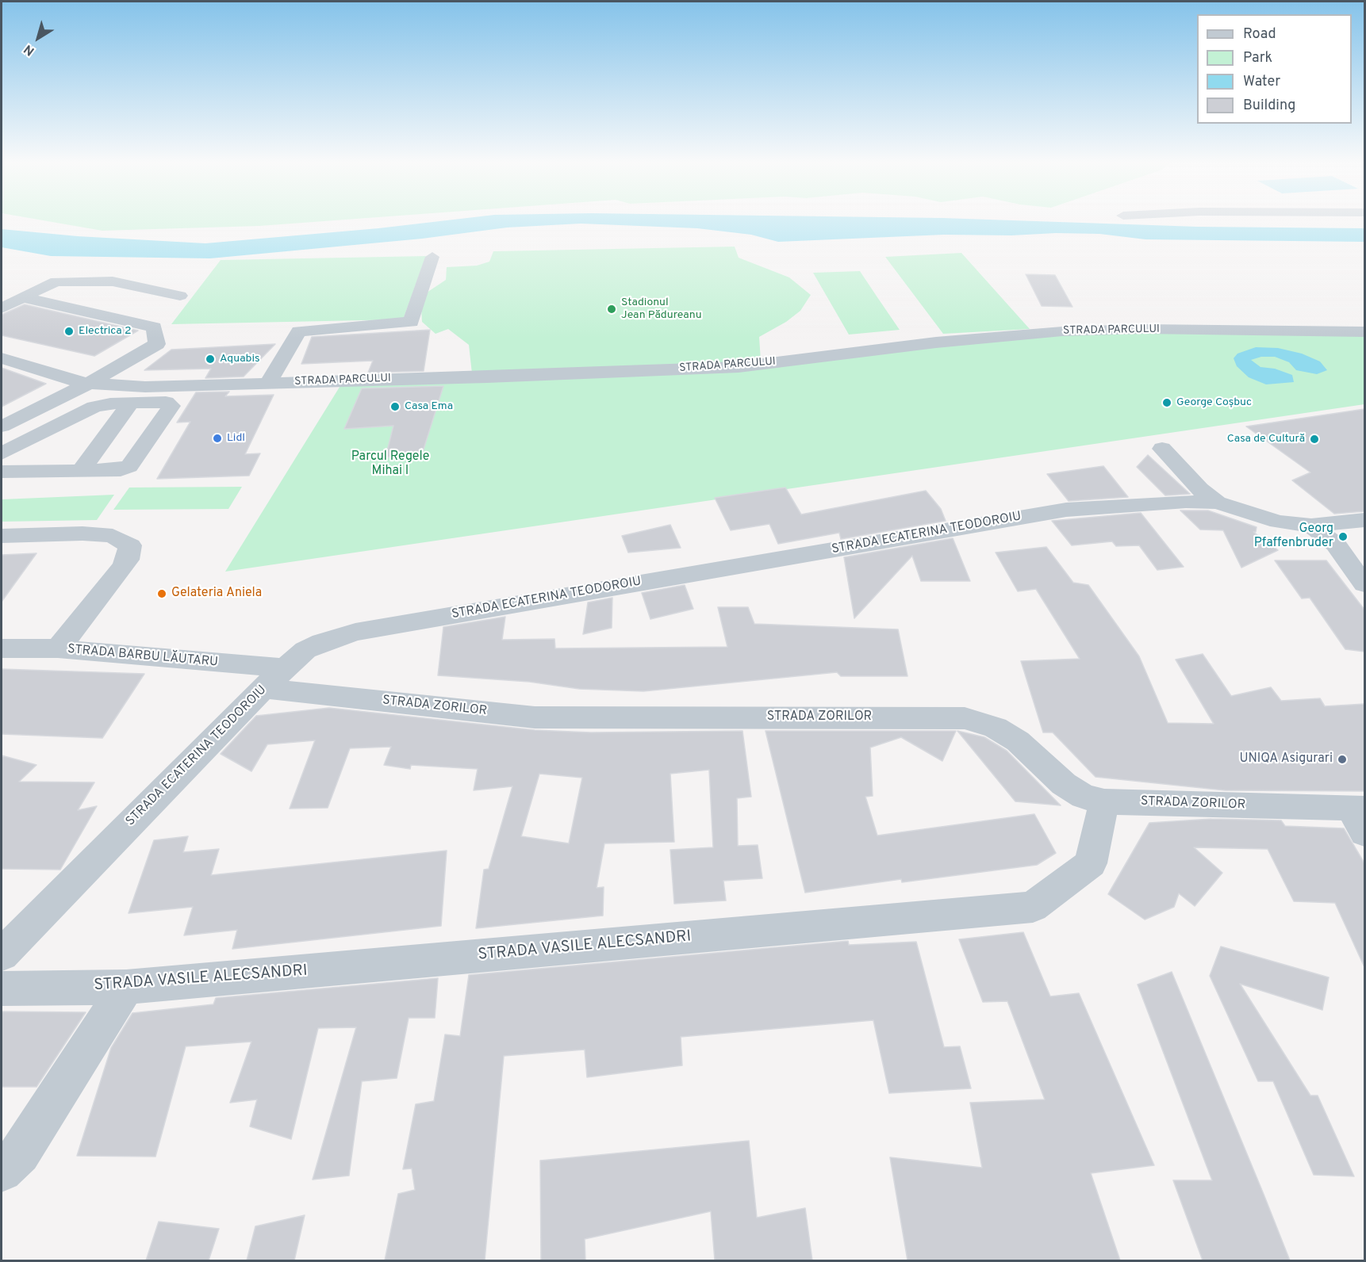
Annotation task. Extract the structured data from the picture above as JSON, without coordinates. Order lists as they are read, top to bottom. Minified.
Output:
{"streets":{"street":["STRADA PARCULUI","STRADA ECATERINA TEODOROIU","STRADA BARBU LĂUTARU","STRADA ZORILOR","STRADA VASILE ALECSANDRI"]},"crossings":[["STRADA ECATERINA TEODOROIU","STRADA BARBU LĂUTARU"],["STRADA ECATERINA TEODOROIU","STRADA ZORILOR"],["STRADA BARBU LĂUTARU","STRADA ZORILOR"],["STRADA ZORILOR","STRADA VASILE ALECSANDRI"]],"parks":["Parcul Regele Mihai I"],"places":["Stadionul Jean Pădureanu","Electrica 2","Aquabis","George Coșbuc","Casa Ema","Lidl","Casa de Cultură","Georg Pfaffenbruder","Gelateria Aniela","UNIQA Asigurari"],"legend":["Road","Park","Water","Building"],"north":"bottom left"}
